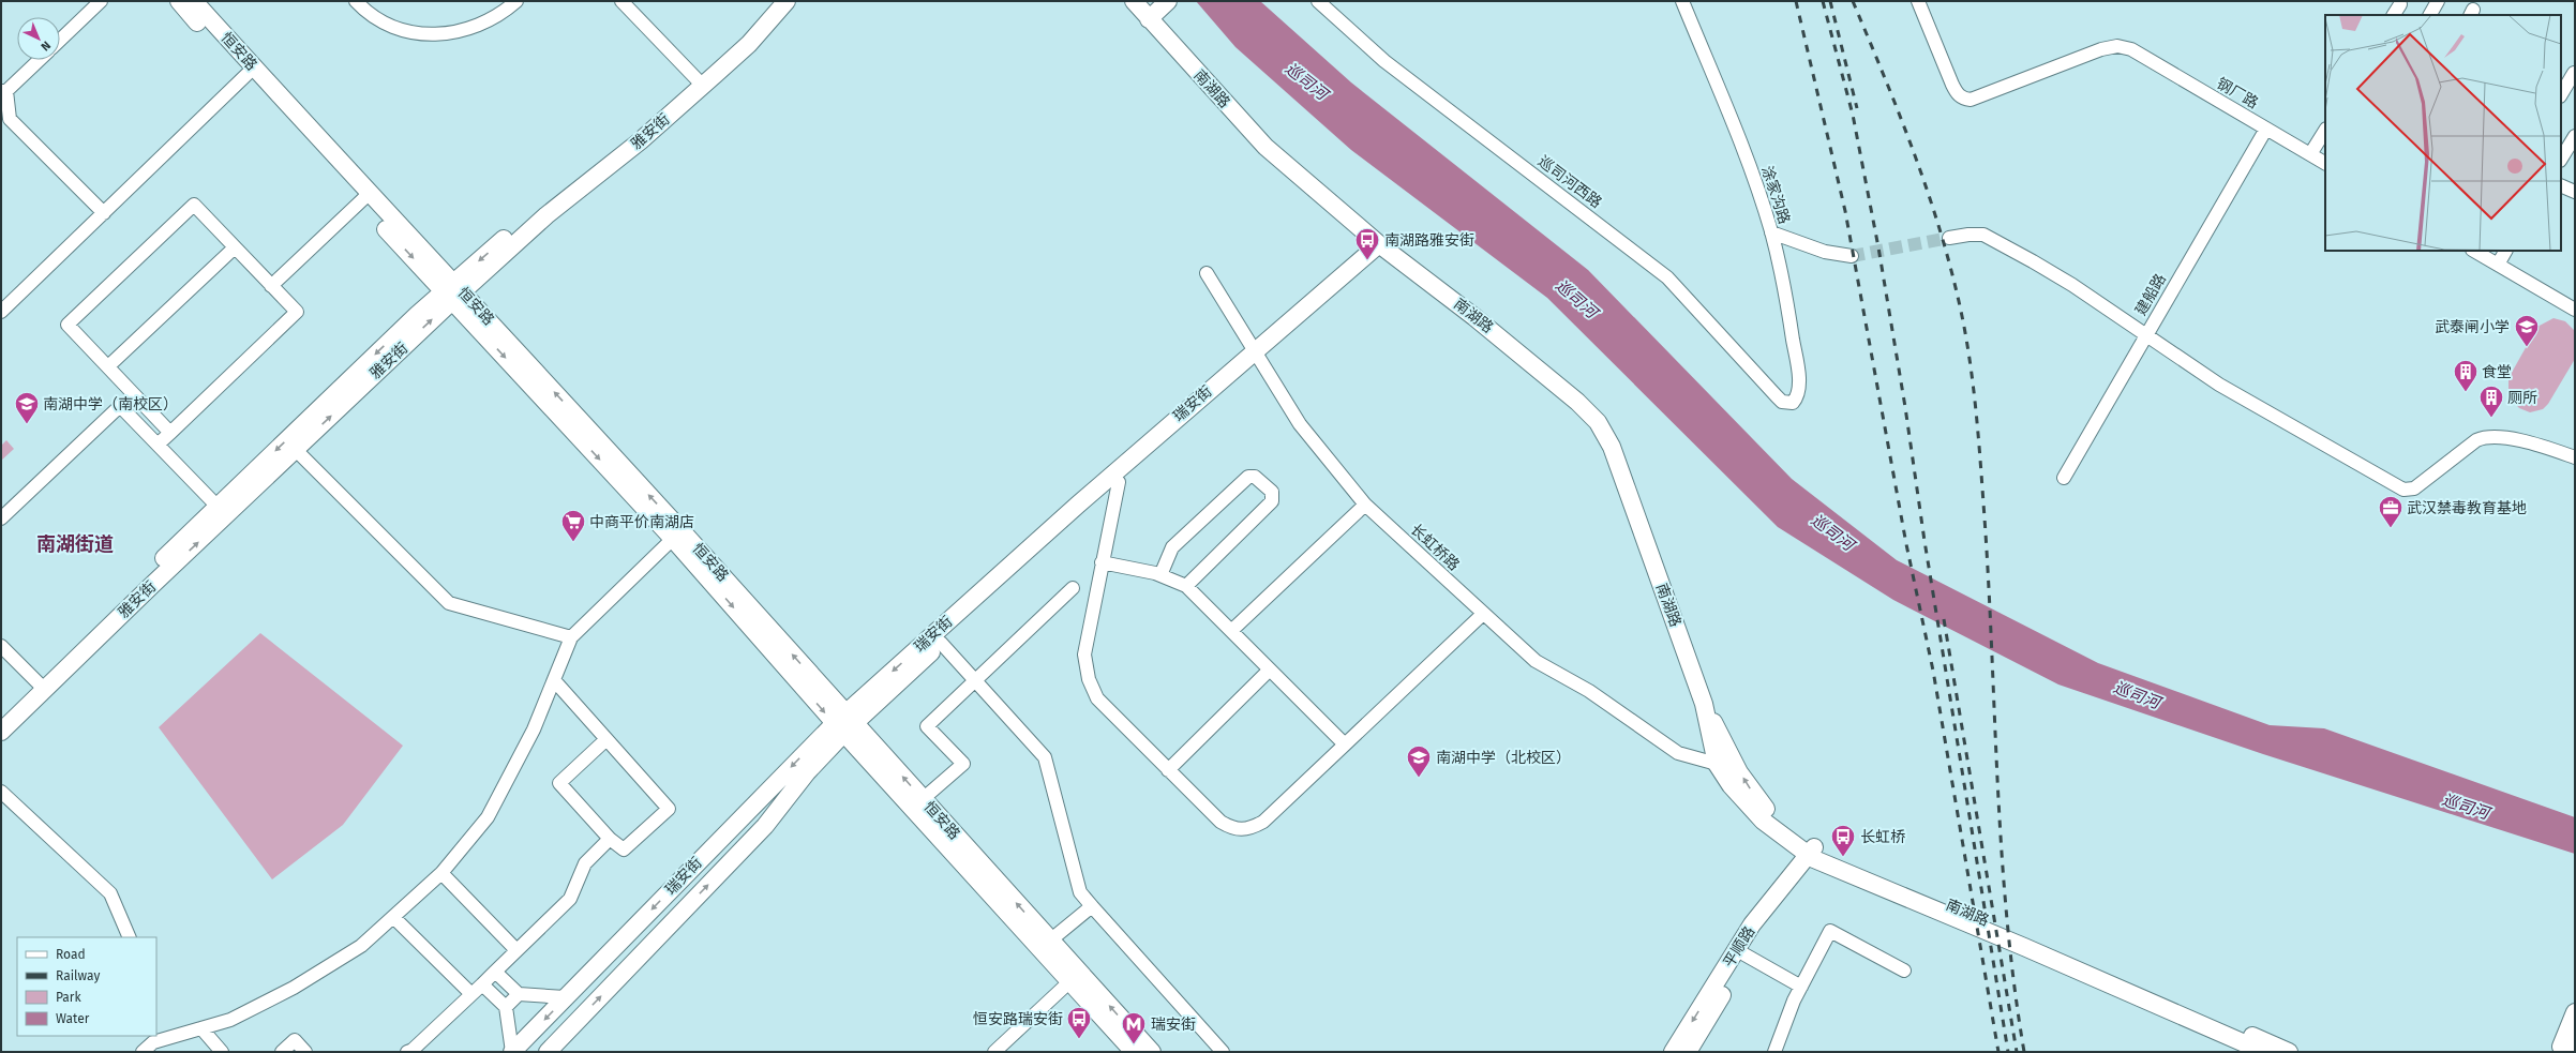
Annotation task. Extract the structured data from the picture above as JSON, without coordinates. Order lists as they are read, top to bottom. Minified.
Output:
{"streets":{"main road":["恒安路","南湖路","雅安街","瑞安街","平顺路"],"street":["钢厂路","巡司河西路","涂家沟路","建船路","长虹桥路"]},"crossings":[["恒安路","雅安街"],["恒安路","瑞安街"],["南湖路","瑞安街"],["南湖路","长虹桥路"],["南湖路","平顺路"],["钢厂路","建船路"],["巡司河西路","涂家沟路"],["瑞安街","长虹桥路"]],"districts":["南湖街道"],"water":["巡司河"],"places":{"bus stop":["南湖路雅安街","长虹桥","恒安路瑞安街"],"school or university":["武泰闸小学","南湖中学（南校区）","南湖中学（北校区）"],"building":["食堂","厕所"],"office":["武汉禁毒教育基地"],"supermarket":["中商平价南湖店"],"metro station":["瑞安街"]},"legend":["Road","Railway","Park","Water"],"north":"bottom right"}
